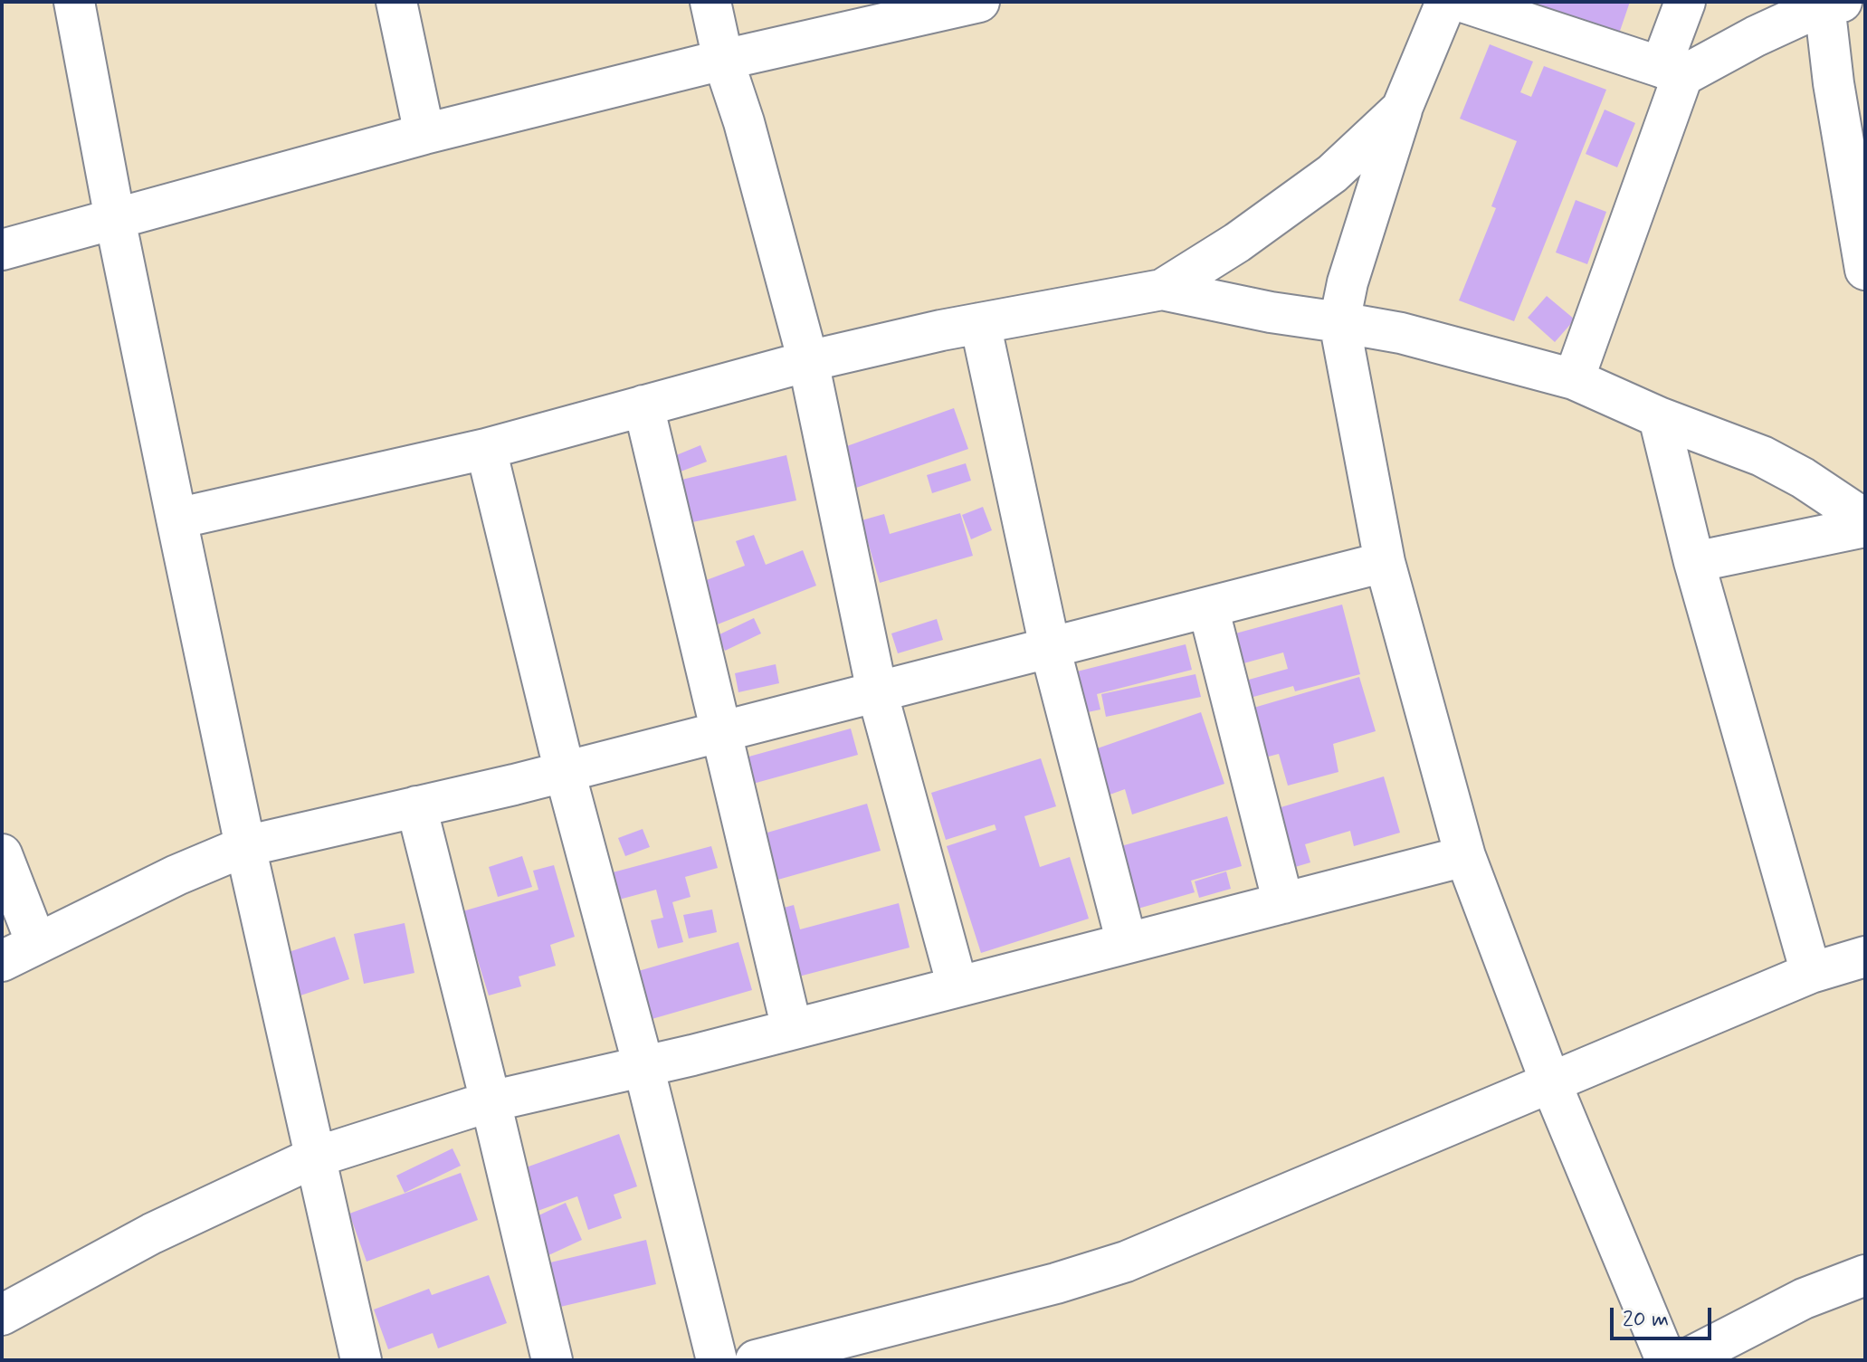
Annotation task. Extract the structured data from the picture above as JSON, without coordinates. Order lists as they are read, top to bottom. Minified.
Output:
{"scale_bar":"20 m"}
